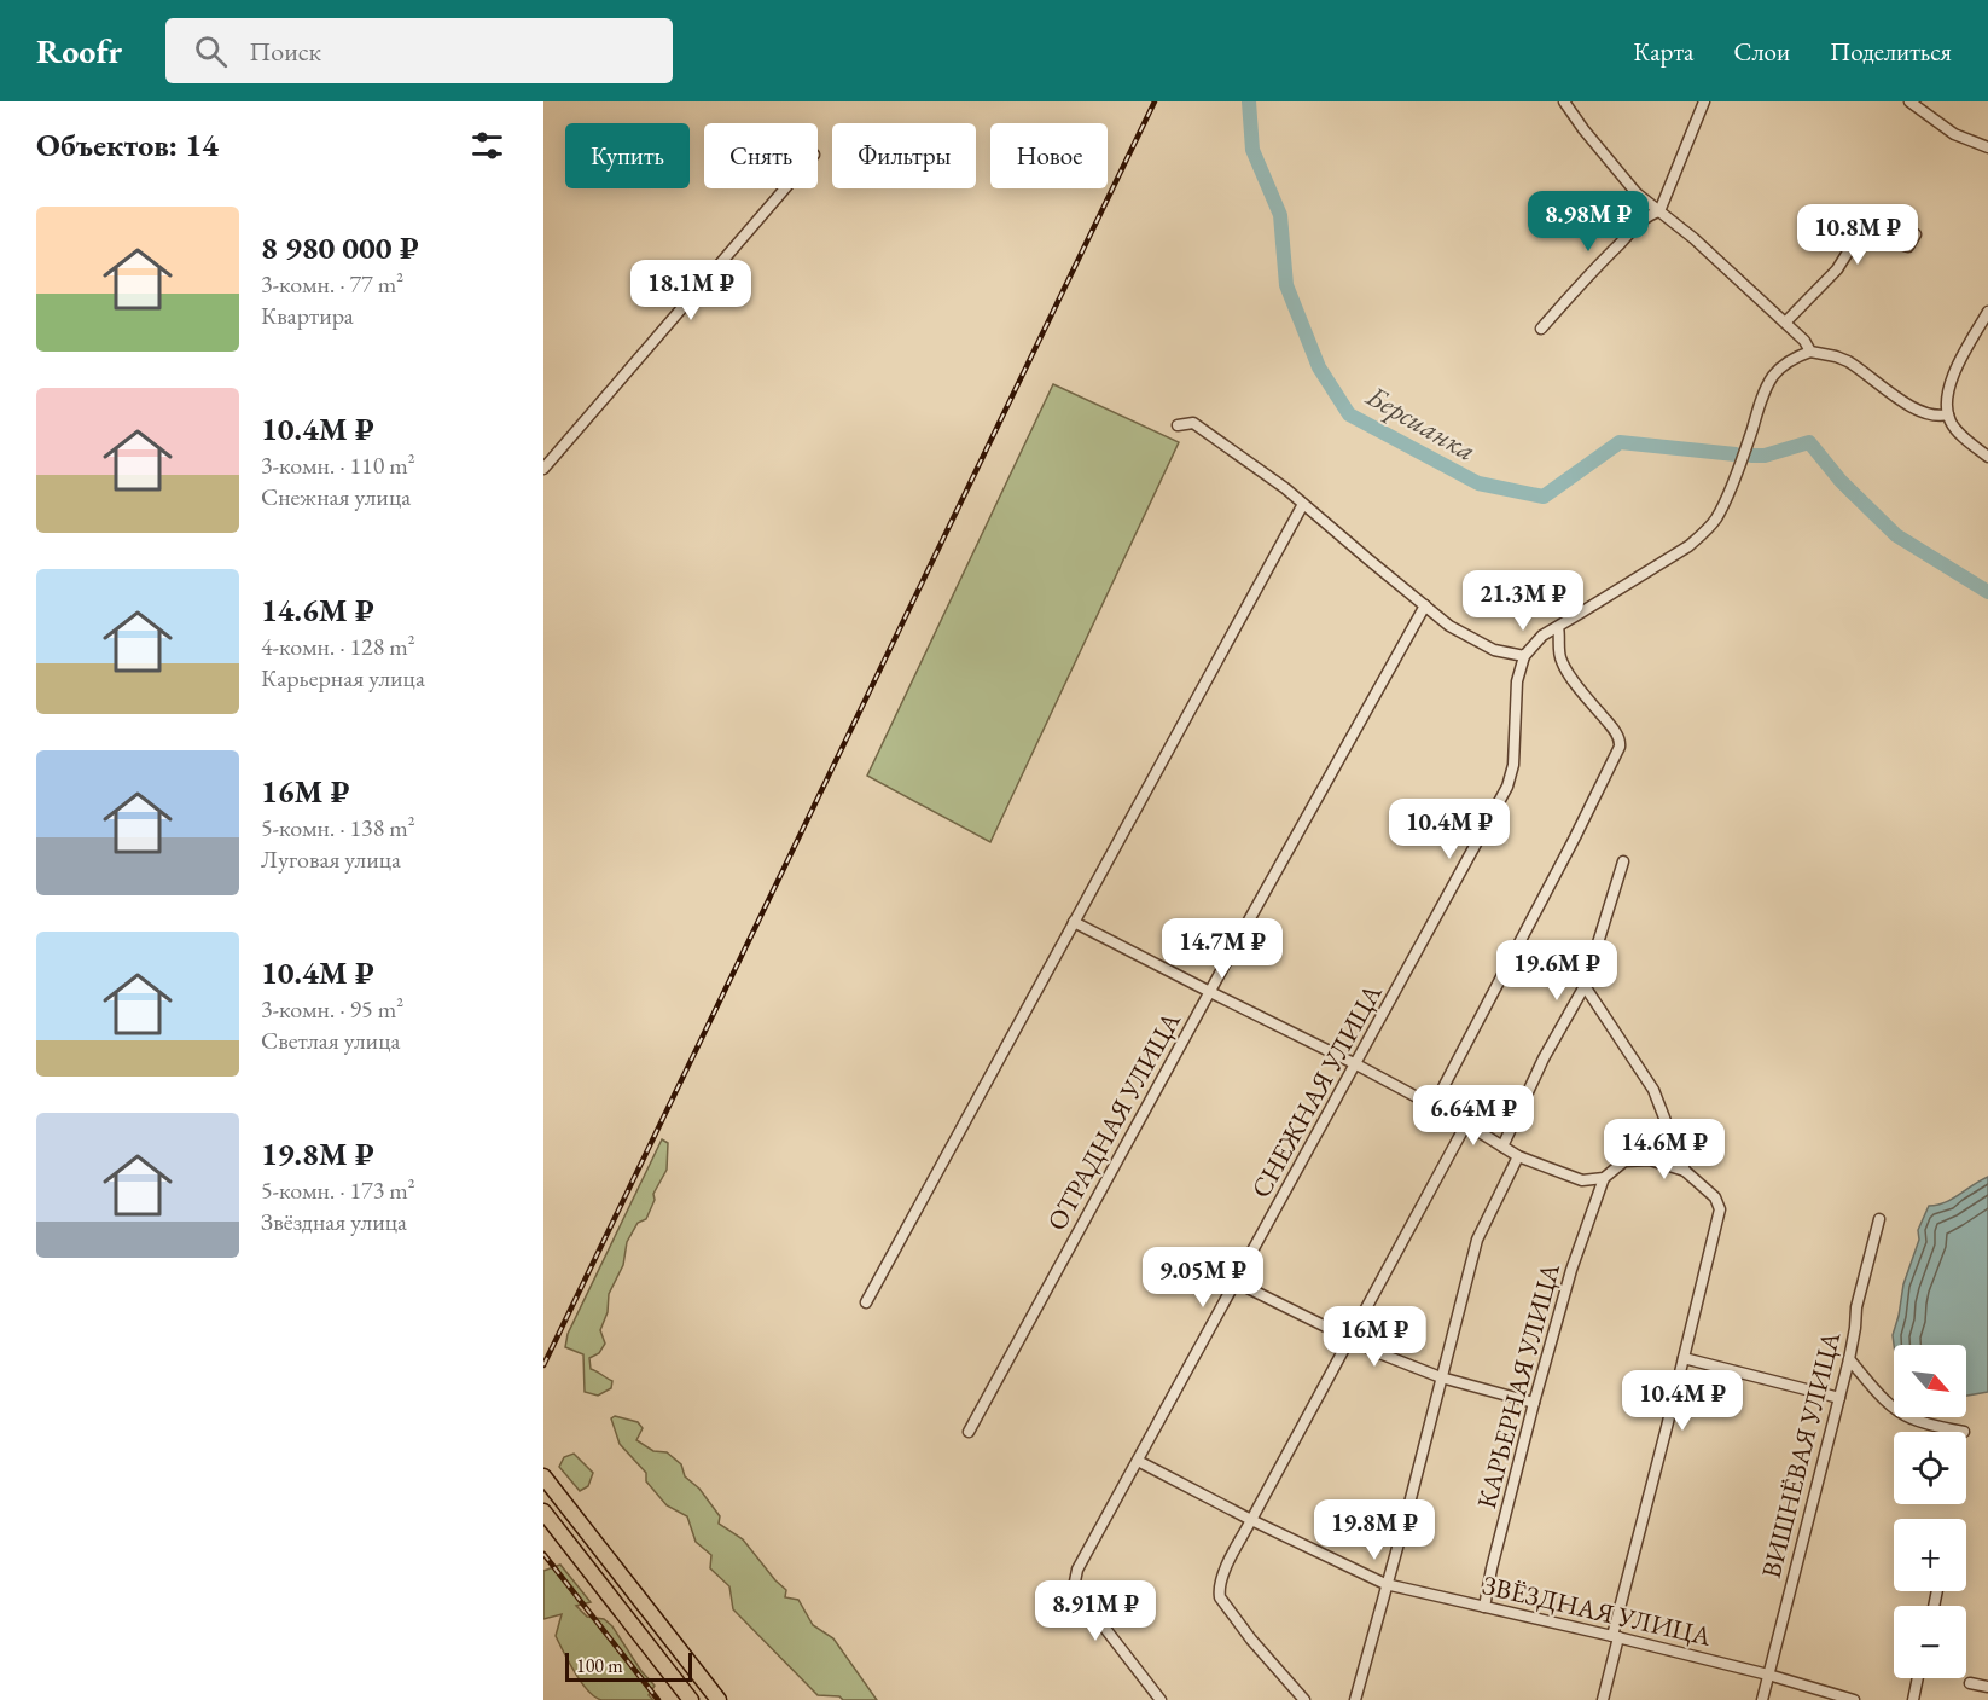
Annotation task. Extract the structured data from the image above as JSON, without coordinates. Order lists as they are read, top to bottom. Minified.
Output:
{"streets":{"street":["СНЕЖНАЯ УЛИЦА","ОТРАДНАЯ УЛИЦА","КАРЬЕРНАЯ УЛИЦА","ВИШНЁВАЯ УЛИЦА","ЗВЁЗДНАЯ УЛИЦА"]},"crossings":[["СНЕЖНАЯ УЛИЦА","ЗВЁЗДНАЯ УЛИЦА"],["КАРЬЕРНАЯ УЛИЦА","ЗВЁЗДНАЯ УЛИЦА"],["ВИШНЁВАЯ УЛИЦА","ЗВЁЗДНАЯ УЛИЦА"]],"water":["Берсианка"],"scale_bar":"100 m","north":"bottom right","page":{"header":"Roofr","search":"Поиск","nav":["Карта","Слои","Поделиться"],"heading":"Объектов: 14","chip":["Купить","Снять","Фильтры","Новое"],"list":[{"name":"8 980 000 ₽","note":"3-комн. · 77 m² · Квартира"},{"name":"10.4M ₽","note":"3-комн. · 110 m² · Снежная улица"},{"name":"14.6M ₽","note":"4-комн. · 128 m² · Карьерная улица"},{"name":"16M ₽","note":"5-комн. · 138 m² · Луговая улица"},{"name":"10.4M ₽","note":"3-комн. · 95 m² · Светлая улица"},{"name":"19.8M ₽","note":"5-комн. · 173 m² · Звёздная улица"}],"price":["8.98M ₽","10.8M ₽","18.1M ₽","21.3M ₽","10.4M ₽","14.7M ₽","19.6M ₽","6.64M ₽","14.6M ₽","9.05M ₽","16M ₽","10.4M ₽","19.8M ₽","8.91M ₽"],"map_buttons":["+","−"],"scale":"100 m"}}
